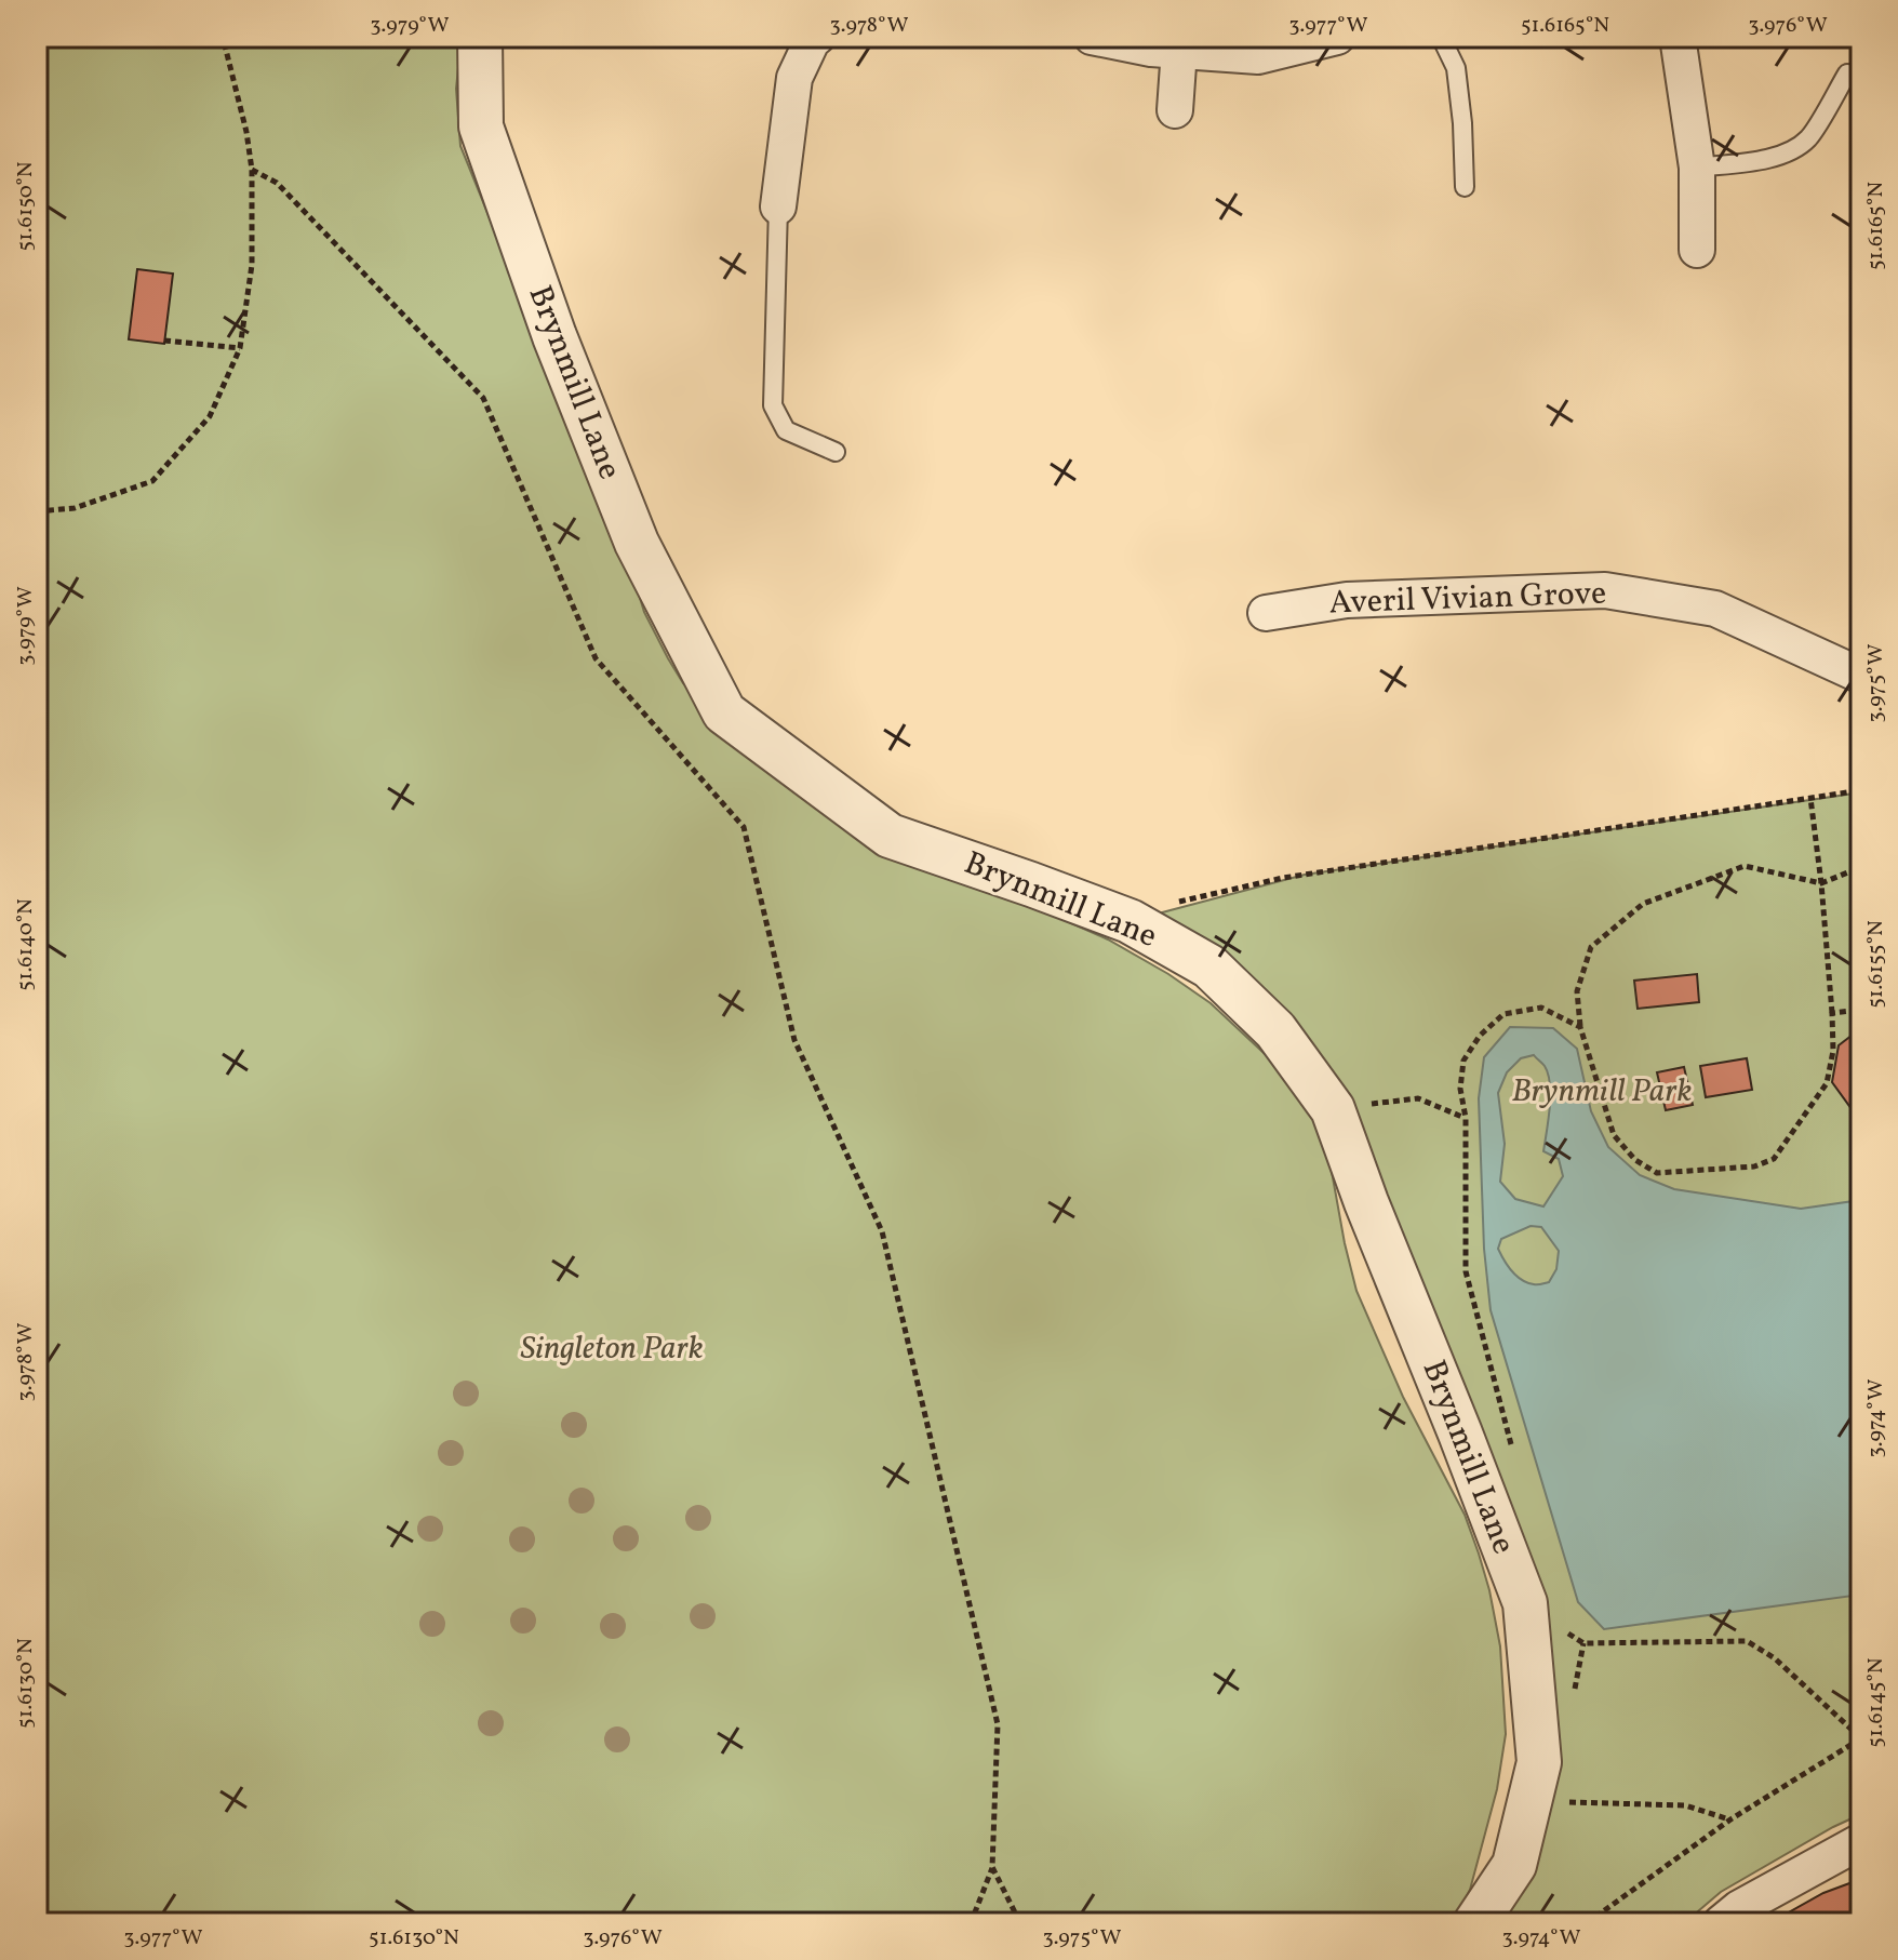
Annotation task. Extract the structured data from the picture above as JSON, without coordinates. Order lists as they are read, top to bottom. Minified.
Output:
{"streets":{"street":["Brynmill Lane","Averil Vivian Grove"]},"parks":["Brynmill Park","Singleton Park"],"coordinates":["3.979°W","3.978°W","3.977°W","51.6165°N","3.976°W","51.6150°N","3.975°W","51.6140°N","51.6155°N","3.974°W","51.6130°N","51.6145°N"]}
